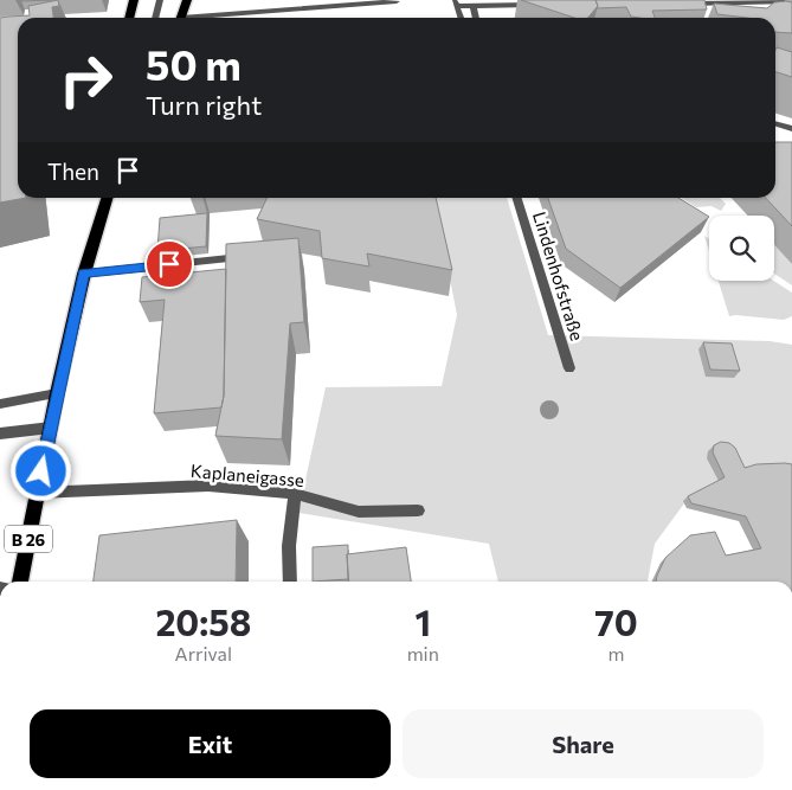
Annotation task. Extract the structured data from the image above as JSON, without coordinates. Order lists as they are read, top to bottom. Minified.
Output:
{"streets":{"main road":["B 26"],"street":["Lindenhofstraße","Kaplaneigasse"]},"crossings":[["Kaplaneigasse","B 26"]],"page":{"turn":["50 m","Turn right"],"then":"Then","eta":["20:58","Arrival","1","min","70","m"],"buttons":["Exit","Share"]}}
